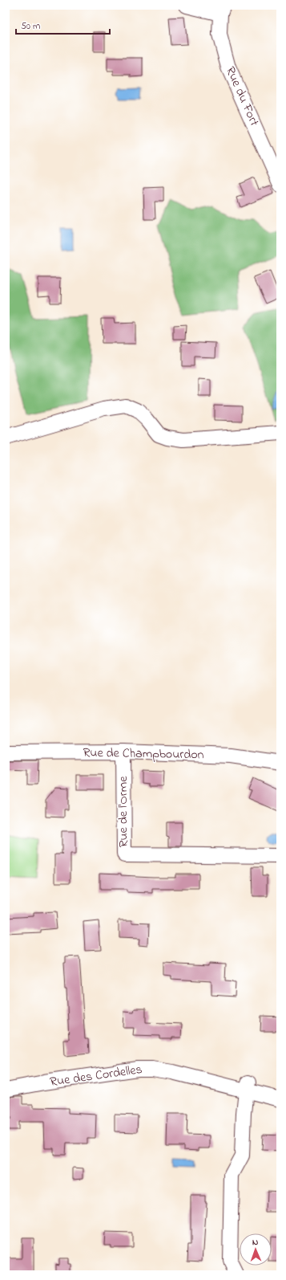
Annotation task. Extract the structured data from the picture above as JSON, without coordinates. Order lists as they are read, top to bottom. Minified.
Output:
{"streets":{"street":["Rue du Fort","Rue de Champbourdon","Rue de l'Orme","Rue des Cordelles"]},"crossings":[["Rue de Champbourdon","Rue de l'Orme"]],"scale_bar":"50 m","north":"top"}
